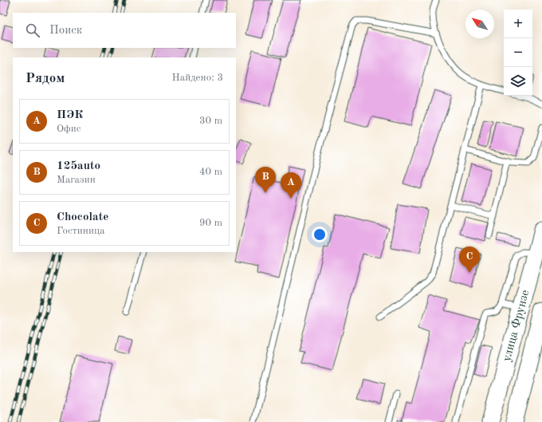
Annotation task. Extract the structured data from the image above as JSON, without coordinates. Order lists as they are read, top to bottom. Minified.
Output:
{"streets":{"main road":["улица Фрунзе"]},"north":"top left","page":{"map_buttons":["+","−"],"search":"Поиск","heading":["Рядом","Найдено: 3"],"list":[{"mark":"A","name":"ПЭК","note":"Офис","value":"30 m"},{"mark":"B","name":"125auto","note":"Магазин","value":"40 m"},{"mark":"C","name":"Chocolate","note":"Гостиница","value":"90 m"}],"pins":["B","A","C"]}}
